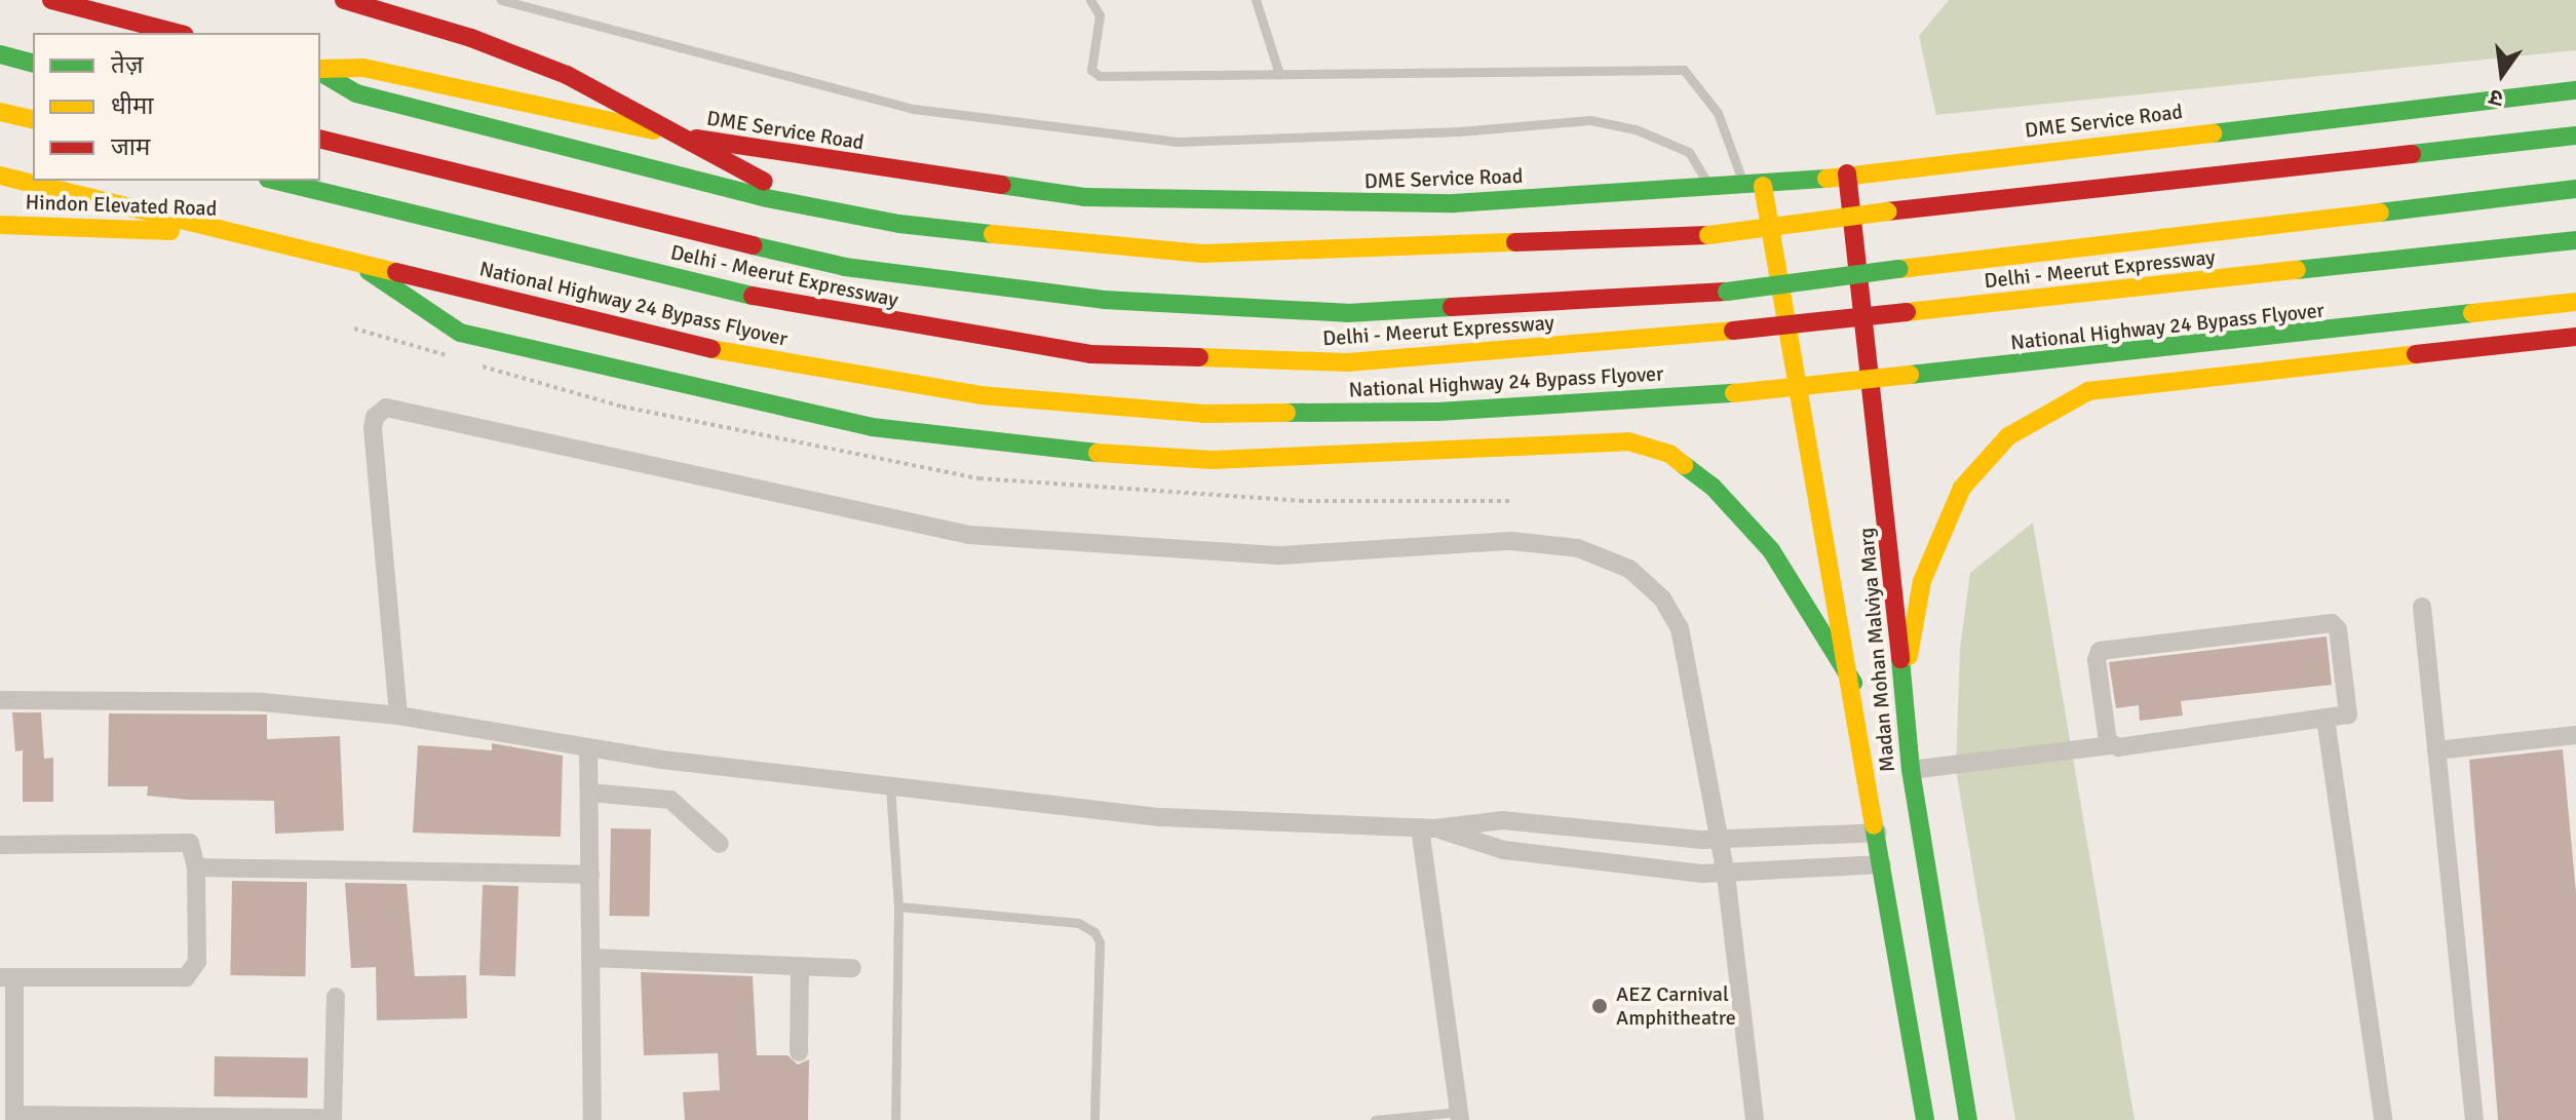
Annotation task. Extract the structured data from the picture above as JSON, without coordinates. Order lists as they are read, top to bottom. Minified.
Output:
{"streets":{"main road":["DME Service Road","Hindon Elevated Road","Delhi - Meerut Expressway","National Highway 24 Bypass Flyover","Madan Mohan Malviya Marg"]},"crossings":[["DME Service Road","Madan Mohan Malviya Marg"],["Hindon Elevated Road","National Highway 24 Bypass Flyover"]],"places":["AEZ Carnival Amphitheatre"],"legend":["तेज़","धीमा","जाम"],"north":"bottom"}
